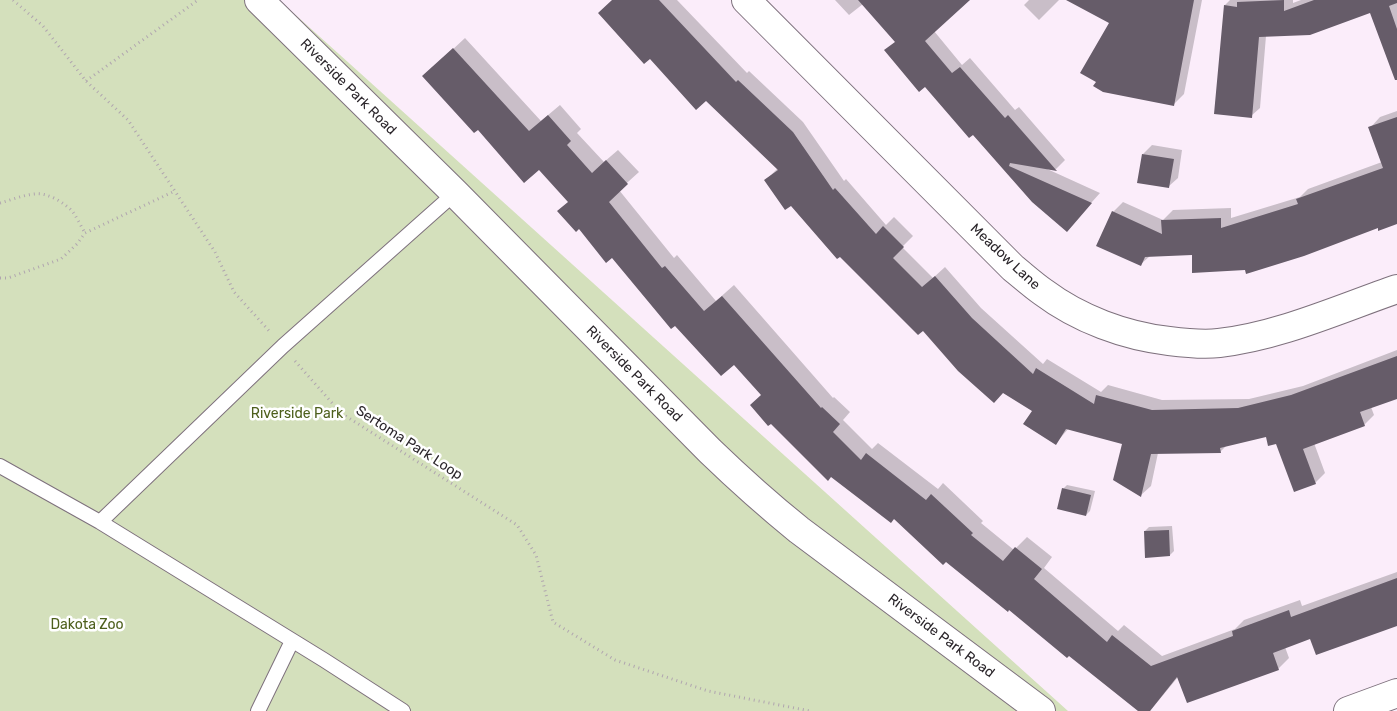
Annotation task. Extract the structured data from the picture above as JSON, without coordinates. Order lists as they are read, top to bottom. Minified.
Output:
{"streets":{"main road":["Riverside Park Road","Meadow Lane"],"path":["Sertoma Park Loop"]},"parks":["Riverside Park","Dakota Zoo"]}
